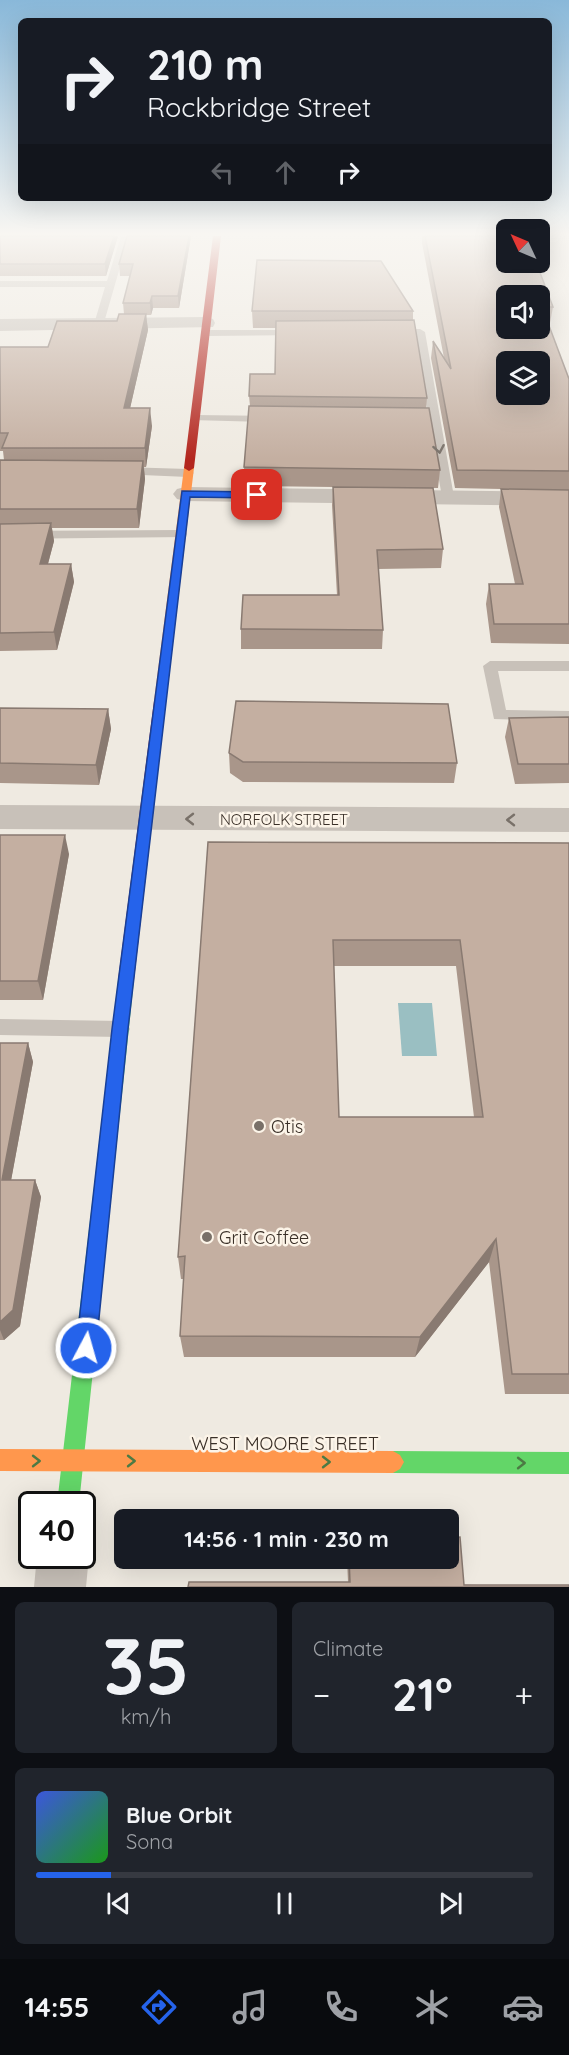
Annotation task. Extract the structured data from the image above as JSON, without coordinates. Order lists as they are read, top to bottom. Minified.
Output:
{"streets":{"street":["NORFOLK STREET","WEST MOORE STREET"]},"one_way":["NORFOLK STREET","WEST MOORE STREET"],"places":["Otis","Grit Coffee"],"north":"top left","page":{"turn":["210 m","Rockbridge Street"],"limit":"40","trip":"14:56 · 1 min · 230 m","tile":[["35","km/h"],"Climate"],"heat":["−","21°","+"],"song":["Blue Orbit","Sona"],"tabs":"14:55"}}
